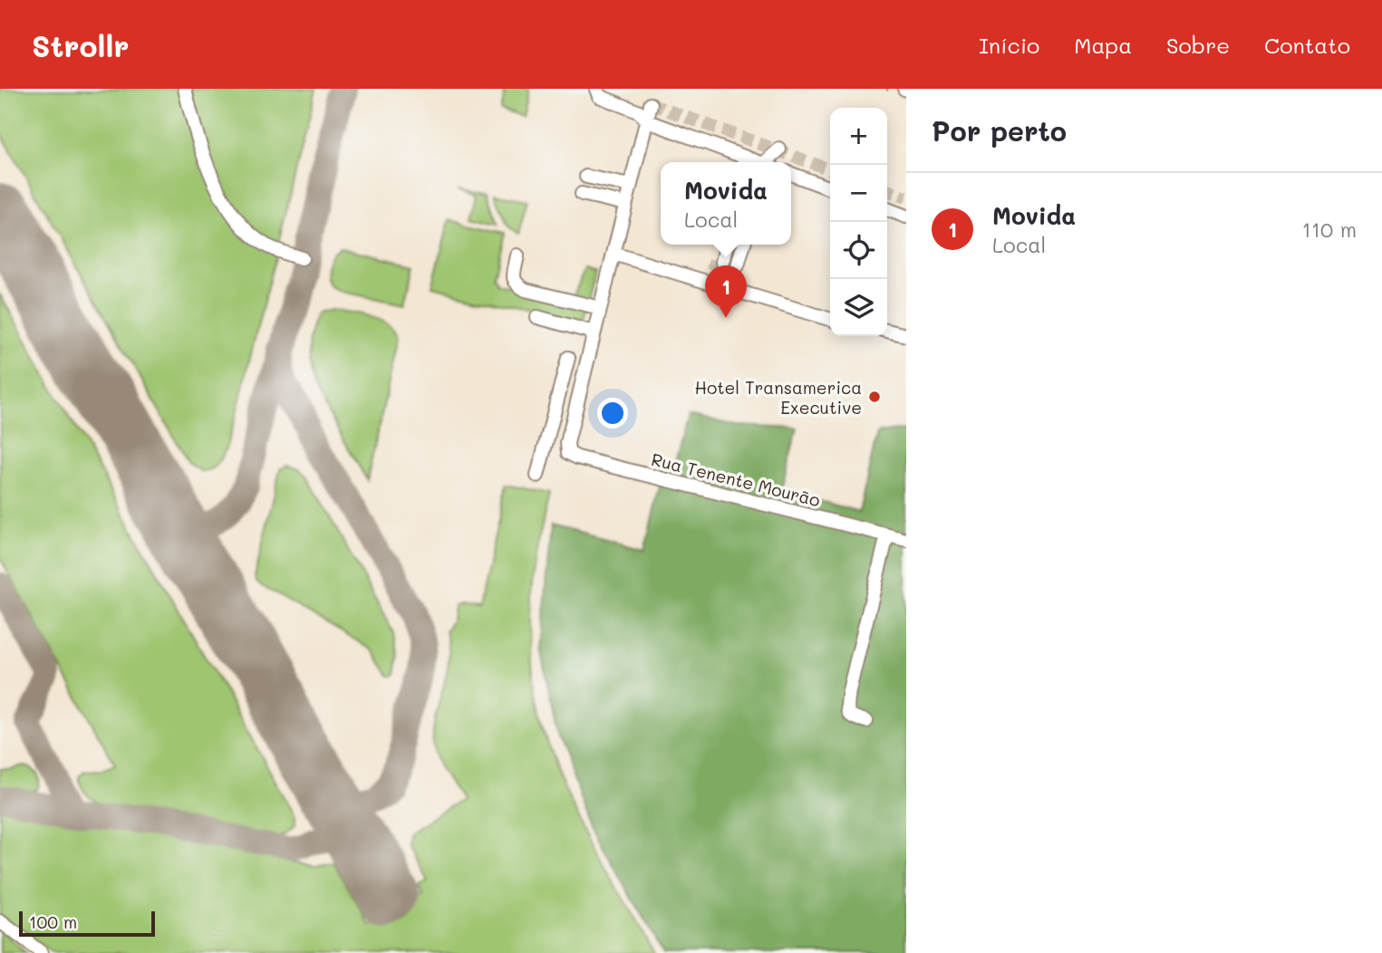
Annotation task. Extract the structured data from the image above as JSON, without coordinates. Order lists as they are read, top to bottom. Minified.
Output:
{"streets":{"street":["Rua Tenente Mourão"]},"places":["Hotel Transamerica Executive"],"scale_bar":"100 m","page":{"header":"Strollr","nav":["Início","Mapa","Sobre","Contato"],"heading":"Por perto","map_buttons":["+","−"],"popup":["Movida","Local"],"list":[{"mark":"1","name":"Movida","note":"Local","value":"110 m"}],"pins":"1","scale":"100 m"}}
